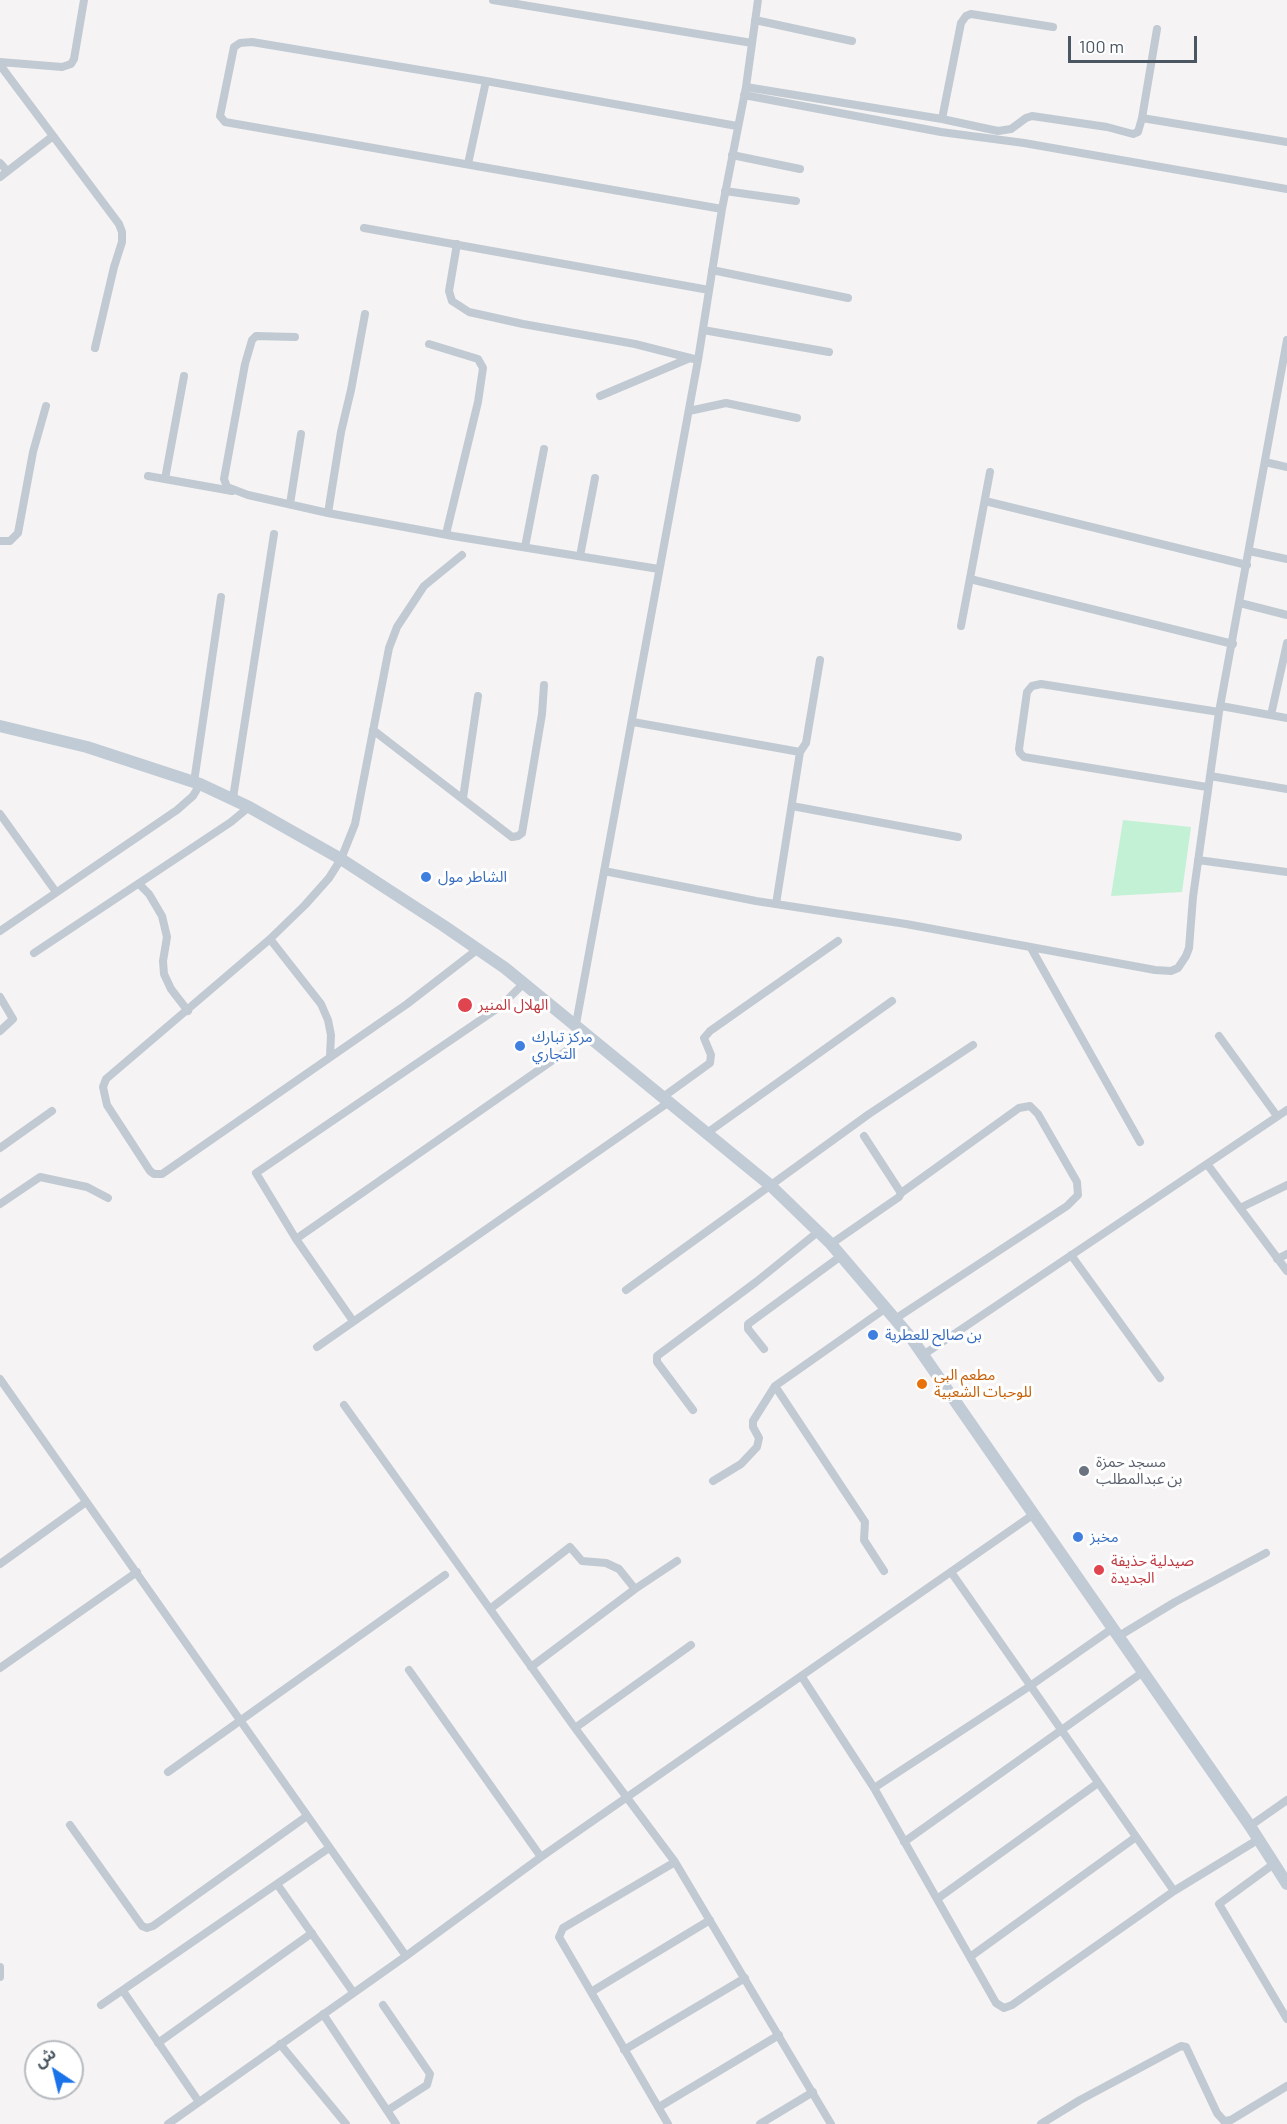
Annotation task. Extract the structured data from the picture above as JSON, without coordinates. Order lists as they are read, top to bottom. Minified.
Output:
{"places":["الشاطر مول","الهلال المنير","مركز تبارك التجاري","بن صالح للعطرية","مطعم البي للوحبات الشعبية","مسجد حمزة بن عبدالمطلب","مخبز","صيدلية حذيفة الجديدة"],"scale_bar":"100 m","north":"top left"}
